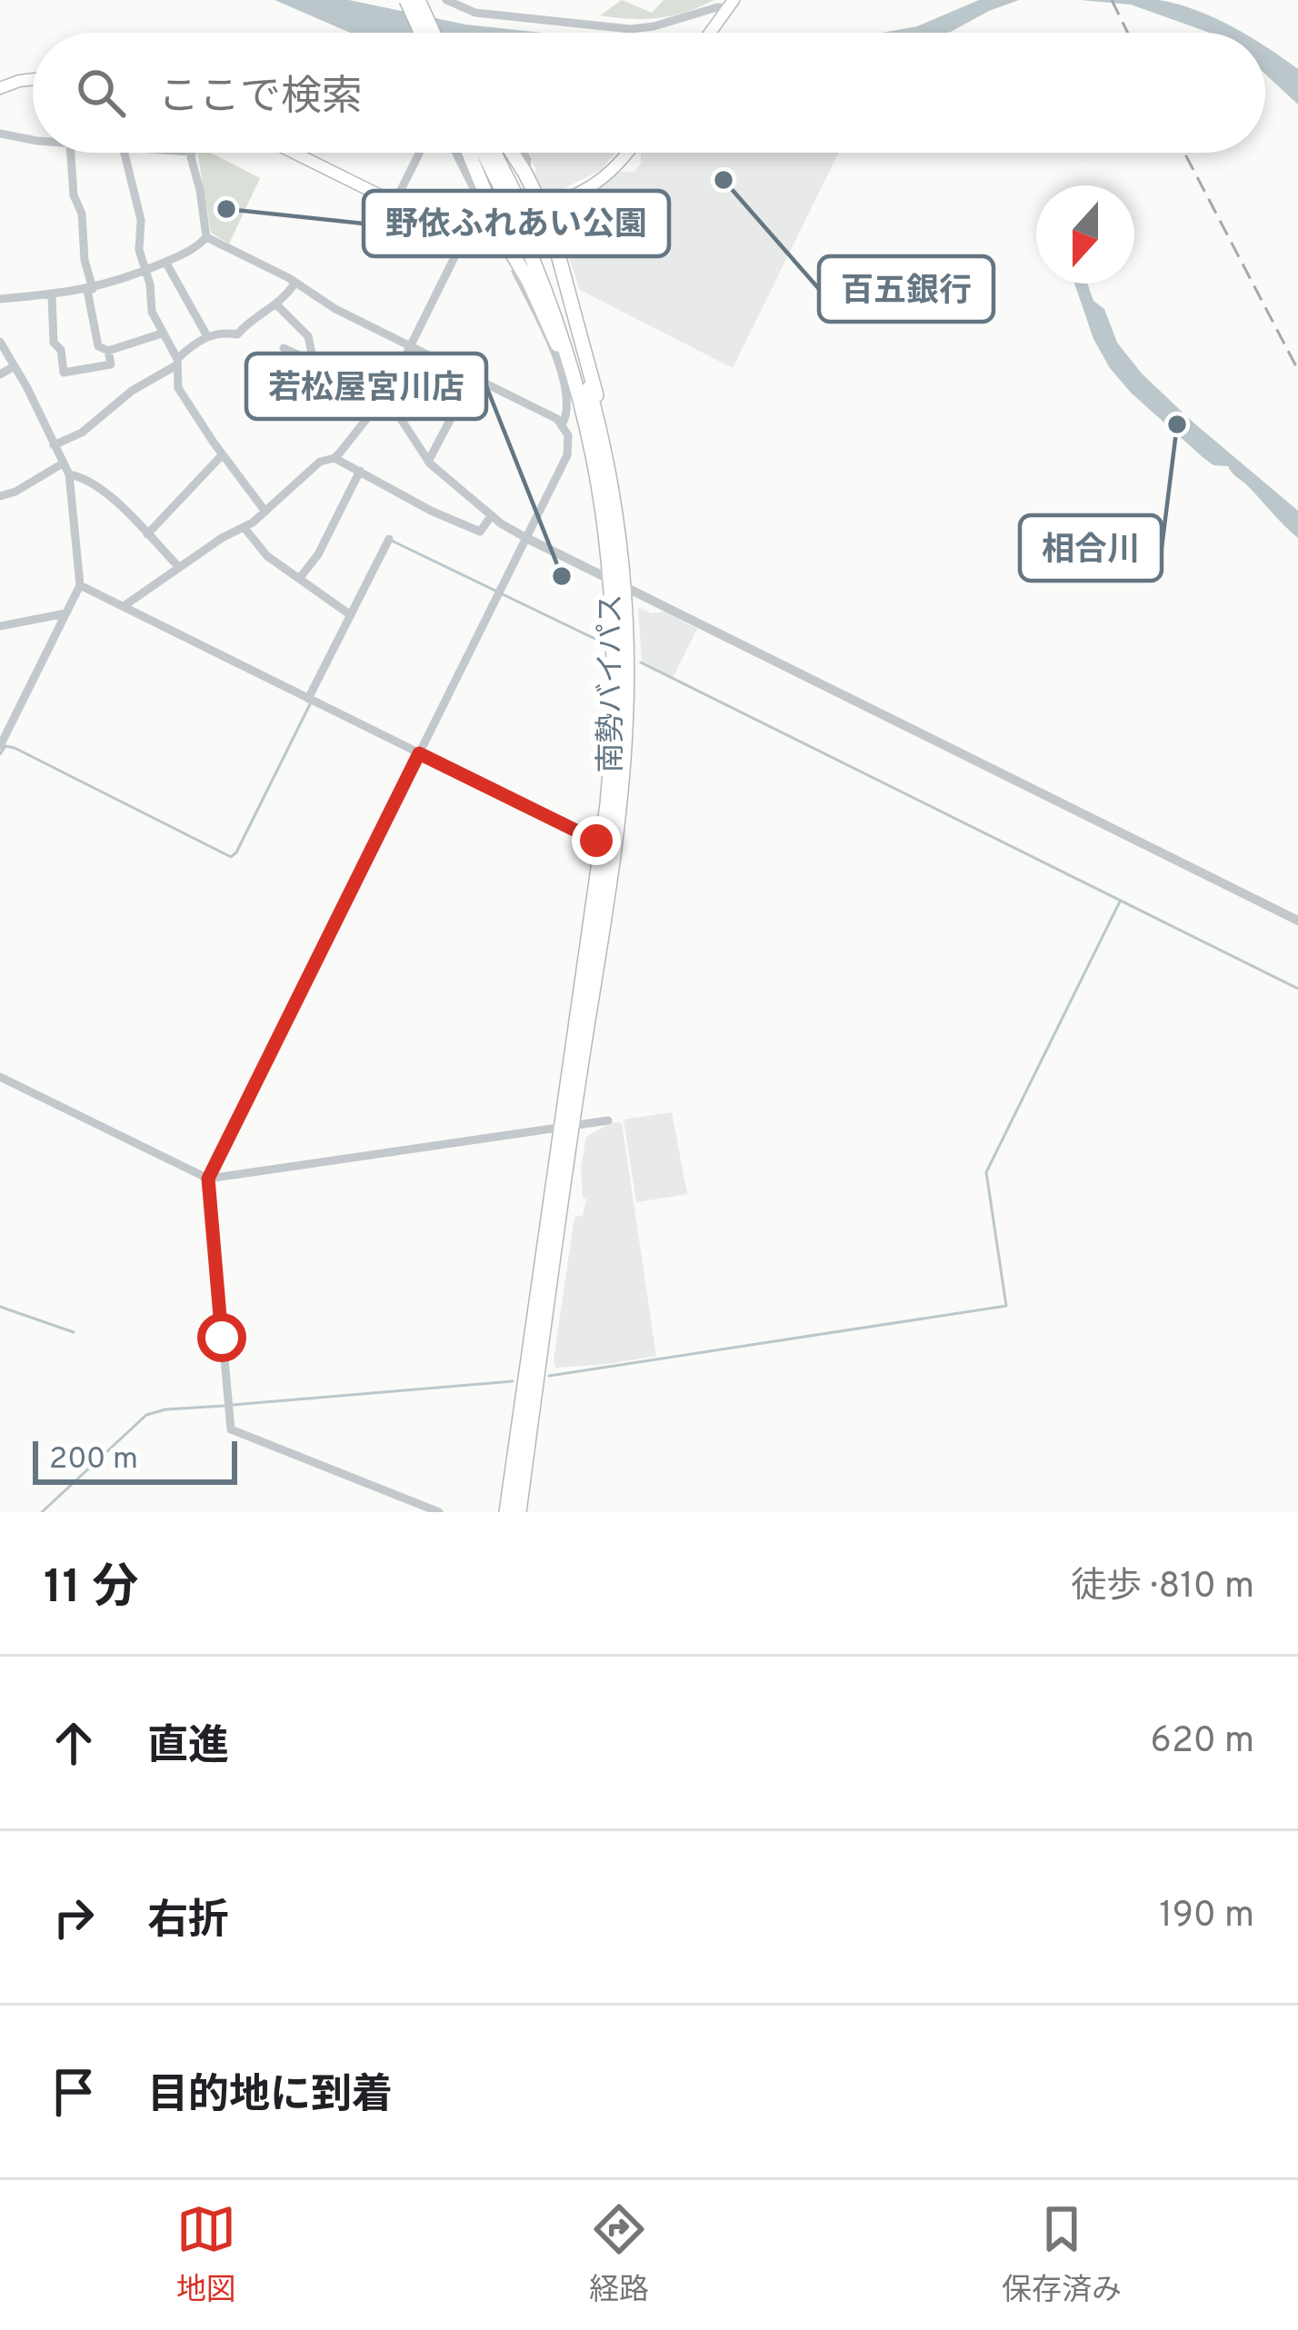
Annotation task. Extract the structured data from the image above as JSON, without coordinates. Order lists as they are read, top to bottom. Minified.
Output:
{"streets":{"highway":["南勢バイパス"]},"places":["百五銀行","野依ふれあい公園","相合川","若松屋宮川店"],"scale_bar":"200 m","north":"bottom","page":{"search":"ここで検索","scale":"200 m","heading":["11 分","徒歩 · 810 m"],"list":[["直進","620 m"],["右折","190 m"],"目的地に到着"],"nav":["地図","経路","保存済み"]}}
